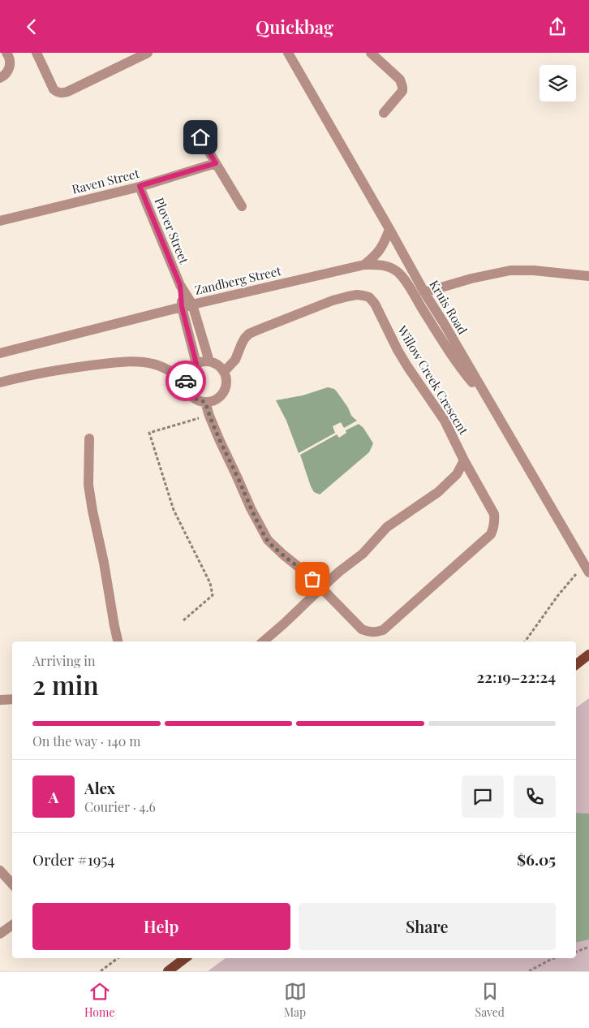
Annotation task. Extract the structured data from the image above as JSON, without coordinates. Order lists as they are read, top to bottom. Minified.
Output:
{"streets":{"street":["Raven Street","Plover Street","Zandberg Street","Kruis Road","Willow Creek Crescent"]},"crossings":[["Raven Street","Plover Street"],["Plover Street","Zandberg Street"],["Zandberg Street","Kruis Road"]],"page":{"header":"Quickbag","heading":["2 min","Arriving in","22:19–22:24"],"panel":["Alex","Courier · 4.6","Order #1954","$6.05"],"bar":"On the way · 140 m","round":"A","buttons":["Help","Share"],"tabs":["Home","Map","Saved"]}}
